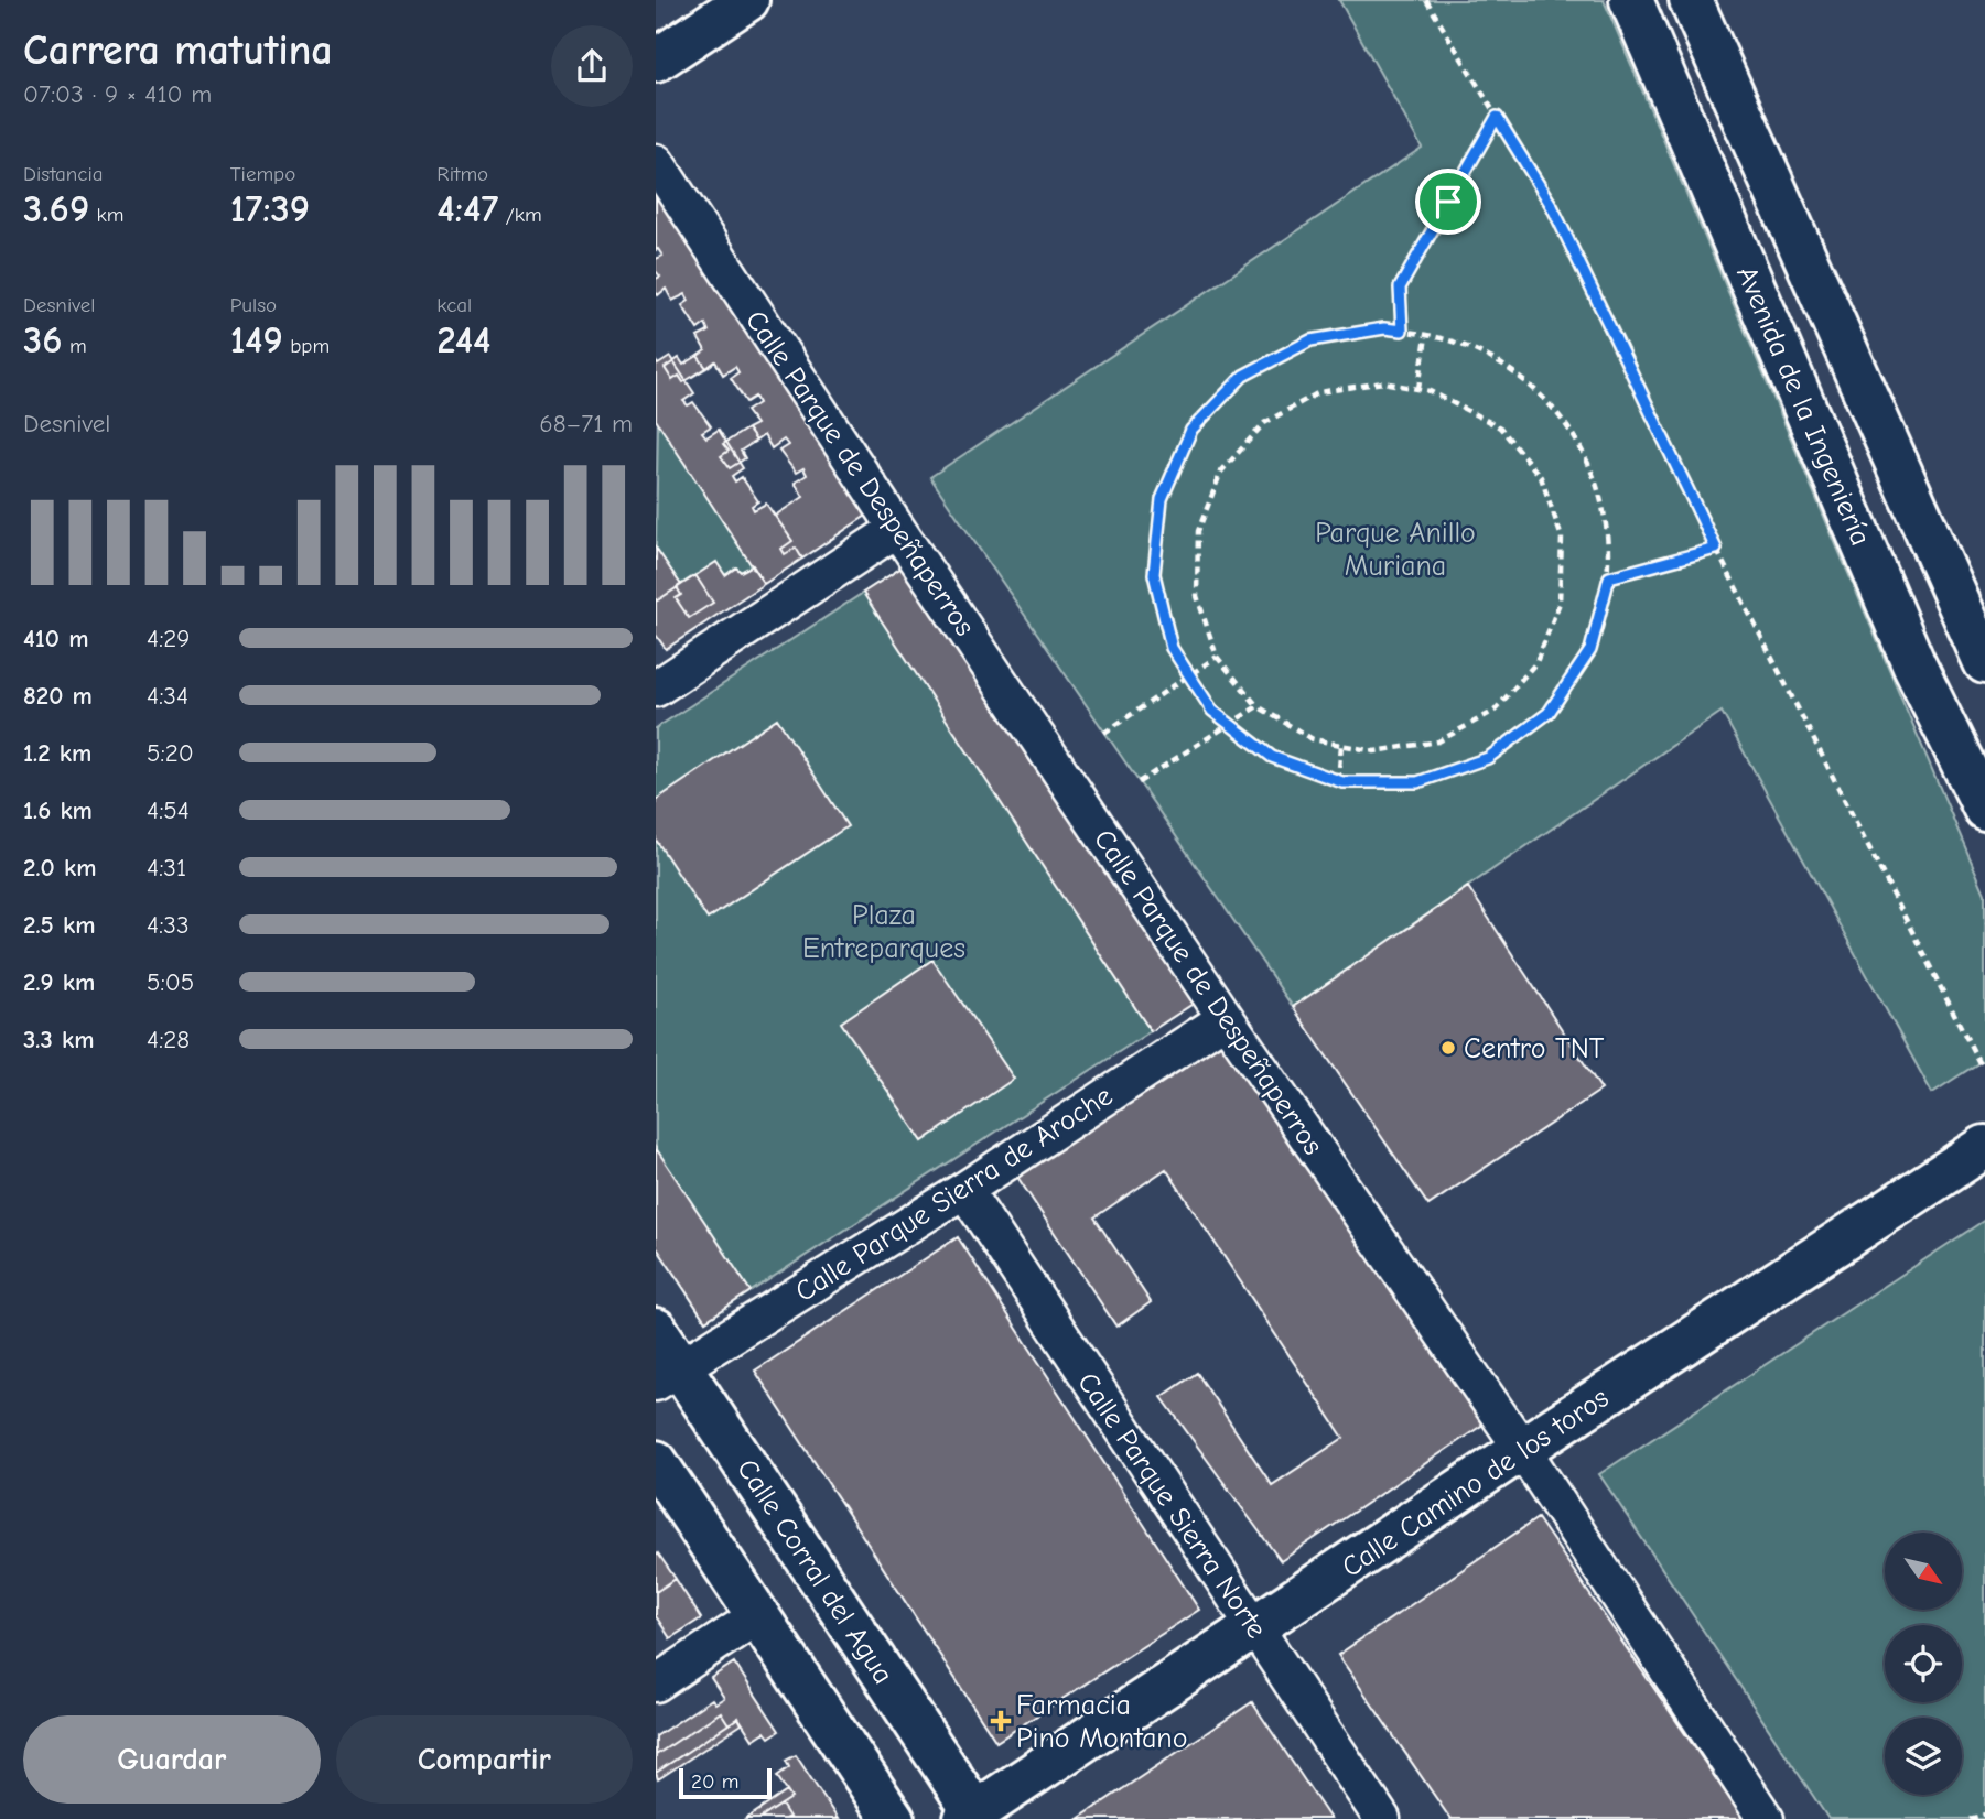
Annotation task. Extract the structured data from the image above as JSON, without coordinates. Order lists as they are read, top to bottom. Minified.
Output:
{"streets":{"street":["Avenida de la Ingeniería","Calle Parque de Despeñaperros","Calle Parque Sierra de Aroche","Calle Camino de los toros","Calle Parque Sierra Norte","Calle Corral del Agua"]},"crossings":[["Calle Parque de Despeñaperros","Calle Parque Sierra de Aroche"],["Calle Parque de Despeñaperros","Calle Camino de los toros"],["Calle Parque Sierra de Aroche","Calle Parque Sierra Norte"],["Calle Parque Sierra de Aroche","Calle Corral del Agua"],["Calle Camino de los toros","Calle Parque Sierra Norte"],["Calle Camino de los toros","Calle Corral del Agua"]],"parks":["Parque Anillo Muriana","Plaza Entreparques"],"places":{"other":["Centro TNT"],"health":["Farmacia Pino Montano"]},"scale_bar":"20 m","north":"bottom right","page":{"heading":["Carrera matutina","07:03 · 9 × 410 m"],"stats":[["Distancia","3.69 km"],["Tiempo","17:39"],["Ritmo","4:47 /km"],["Desnivel","36 m"],["Pulso","149 bpm"],["kcal","244"]],"chart":["Desnivel","68–71 m"],"list":[{"name":"410 m","note":"4:29"},{"name":"820 m","note":"4:34"},{"name":"1.2 km","note":"5:20"},{"name":"1.6 km","note":"4:54"},{"name":"2.0 km","note":"4:31"},{"name":"2.5 km","note":"4:33"},{"name":"2.9 km","note":"5:05"},{"name":"3.3 km","note":"4:28"}],"buttons":["Guardar","Compartir"],"scale":"20 m"}}
